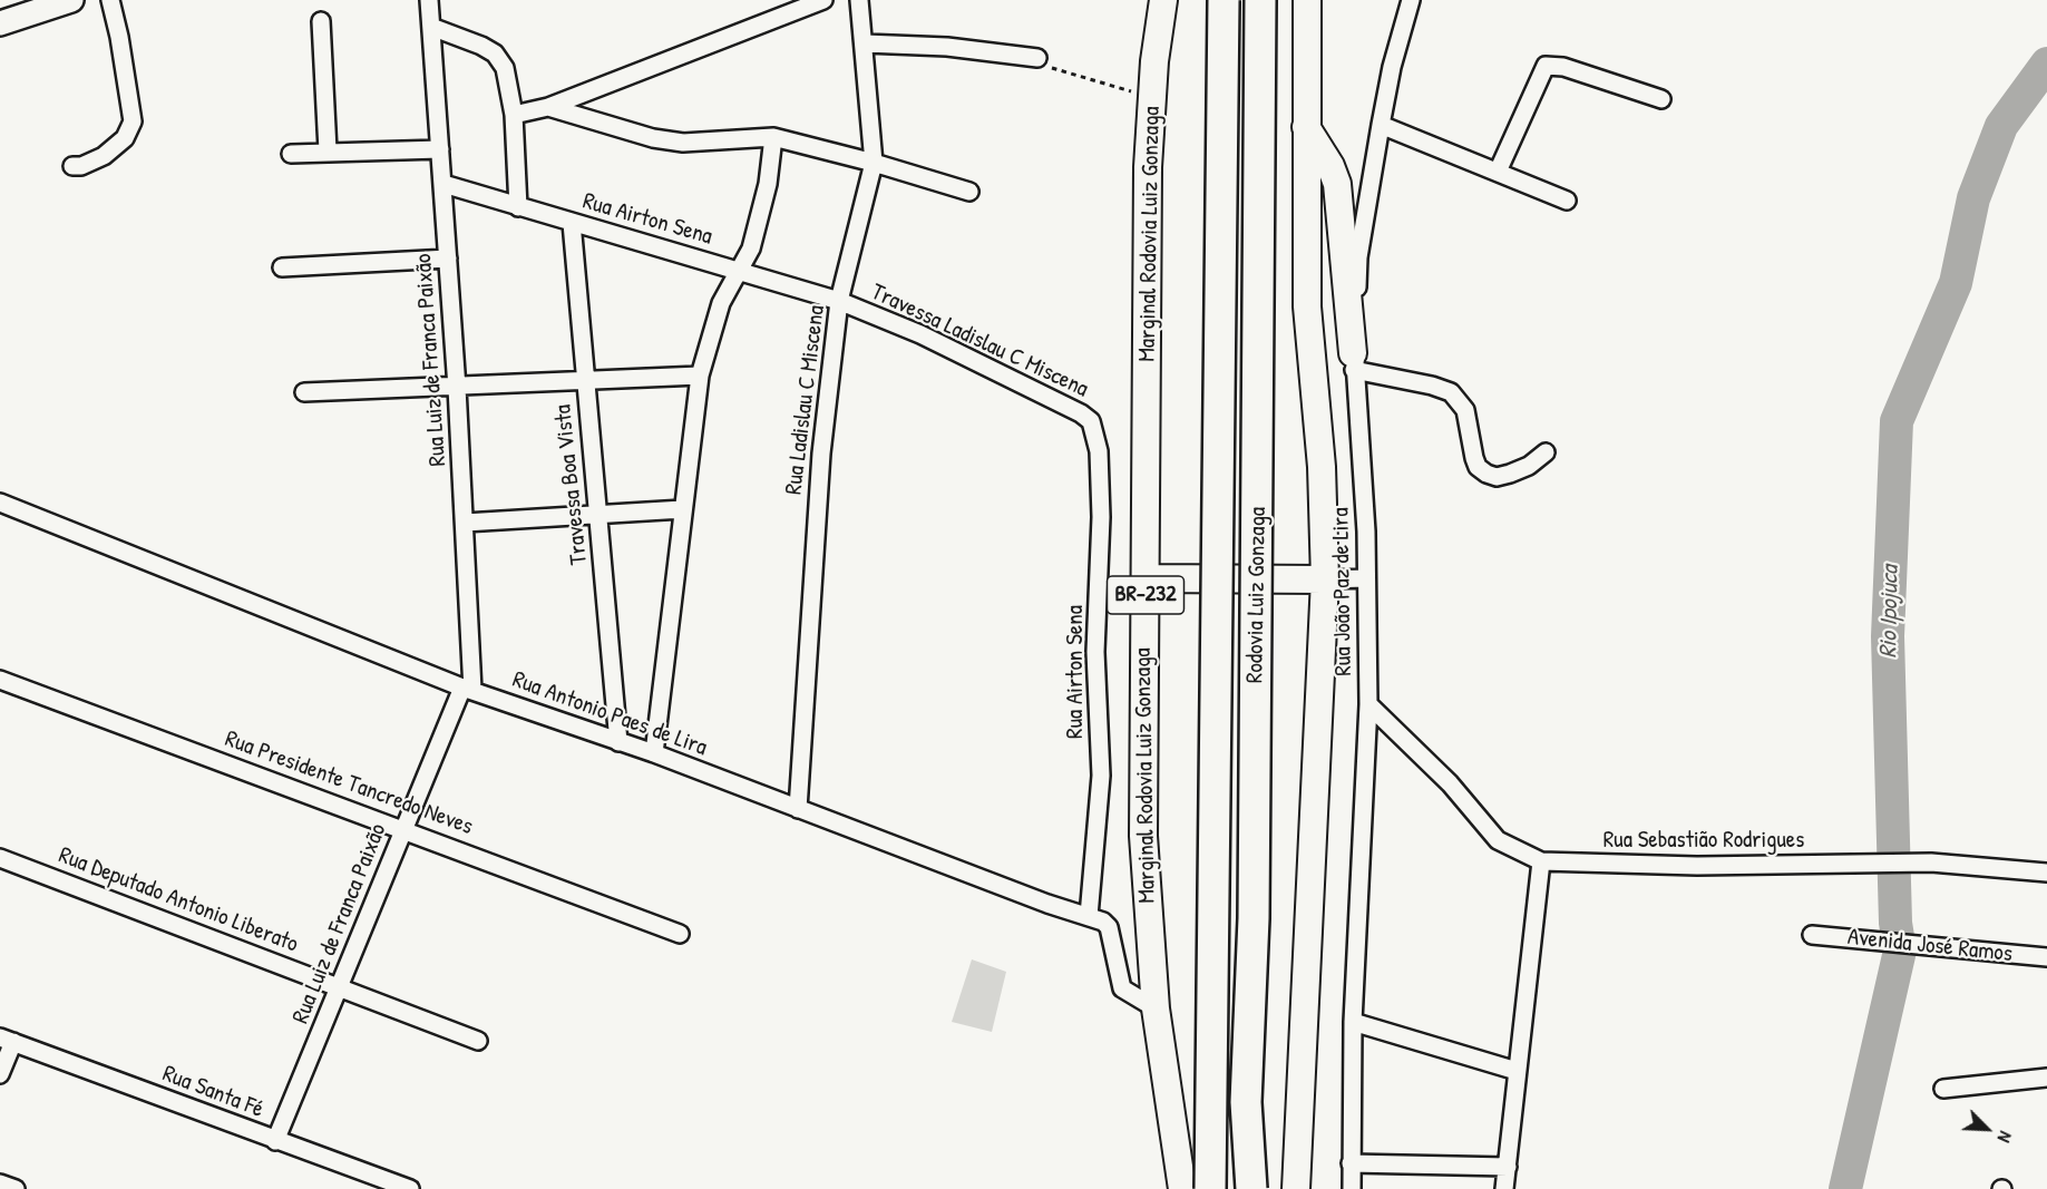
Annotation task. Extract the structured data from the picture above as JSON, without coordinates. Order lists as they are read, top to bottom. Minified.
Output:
{"streets":{"highway":["BR-232","Rodovia Luiz Gonzaga"],"main road":["Marginal Rodovia Luiz Gonzaga"],"street":["Rua Airton Sena","Travessa Ladislau C Miscena","Rua Luiz de Franca Paixão","Rua Ladislau C Miscena","Travessa Boa Vista","Rua João Paz de Lira","Rua Antonio Paes de Lira","Rua Presidente Tancredo Neves","Rua Sebastião Rodrigues","Rua Deputado Antonio Liberato","Avenida José Ramos","Rua Santa Fé"]},"crossings":[["Rua Airton Sena","Travessa Ladislau C Miscena"],["Rua Airton Sena","Rua Luiz de Franca Paixão"],["Rua Airton Sena","Rua Ladislau C Miscena"],["Rua Airton Sena","Travessa Boa Vista"],["Rua Airton Sena","Rua Antonio Paes de Lira"],["Marginal Rodovia Luiz Gonzaga","Rua Antonio Paes de Lira"],["Travessa Ladislau C Miscena","Rua Ladislau C Miscena"],["Rua Luiz de Franca Paixão","Rua Antonio Paes de Lira"],["Rua Luiz de Franca Paixão","Rua Presidente Tancredo Neves"],["Rua Luiz de Franca Paixão","Rua Deputado Antonio Liberato"],["Rua Luiz de Franca Paixão","Rua Santa Fé"],["Rua Ladislau C Miscena","Rua Antonio Paes de Lira"],["Travessa Boa Vista","Rua Antonio Paes de Lira"],["Rua João Paz de Lira","Rua Sebastião Rodrigues"]],"water":["Rio Ipojuca"],"north":"bottom right"}
